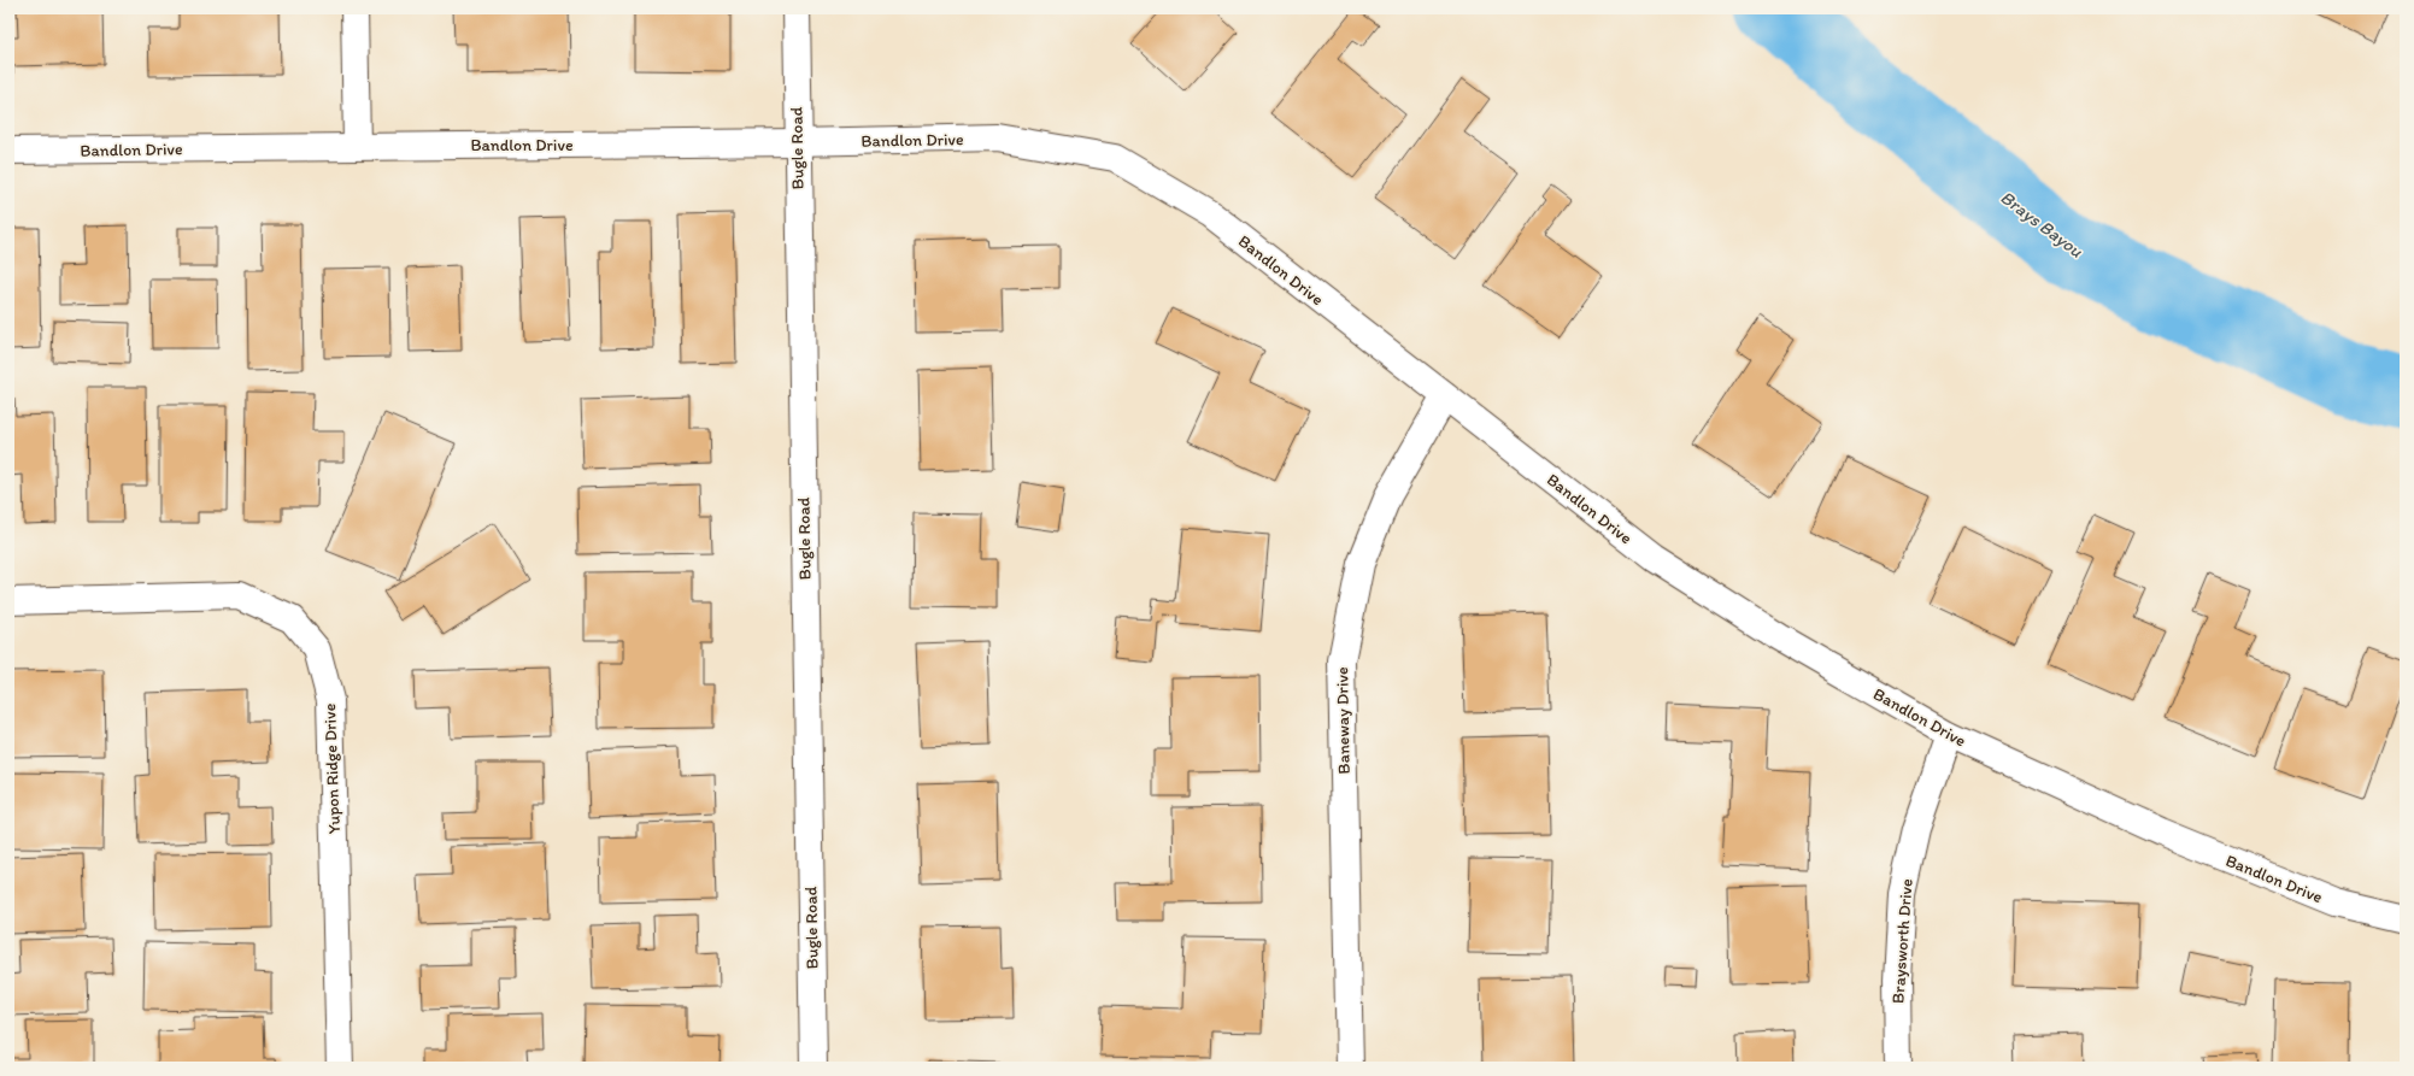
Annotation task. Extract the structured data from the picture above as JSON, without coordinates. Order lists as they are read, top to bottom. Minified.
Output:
{"streets":{"street":["Bandlon Drive","Bugle Road","Baneway Drive","Yupon Ridge Drive","Braysworth Drive"]},"crossings":[["Bandlon Drive","Bugle Road"],["Bandlon Drive","Baneway Drive"],["Bandlon Drive","Braysworth Drive"]],"water":["Brays Bayou"]}
